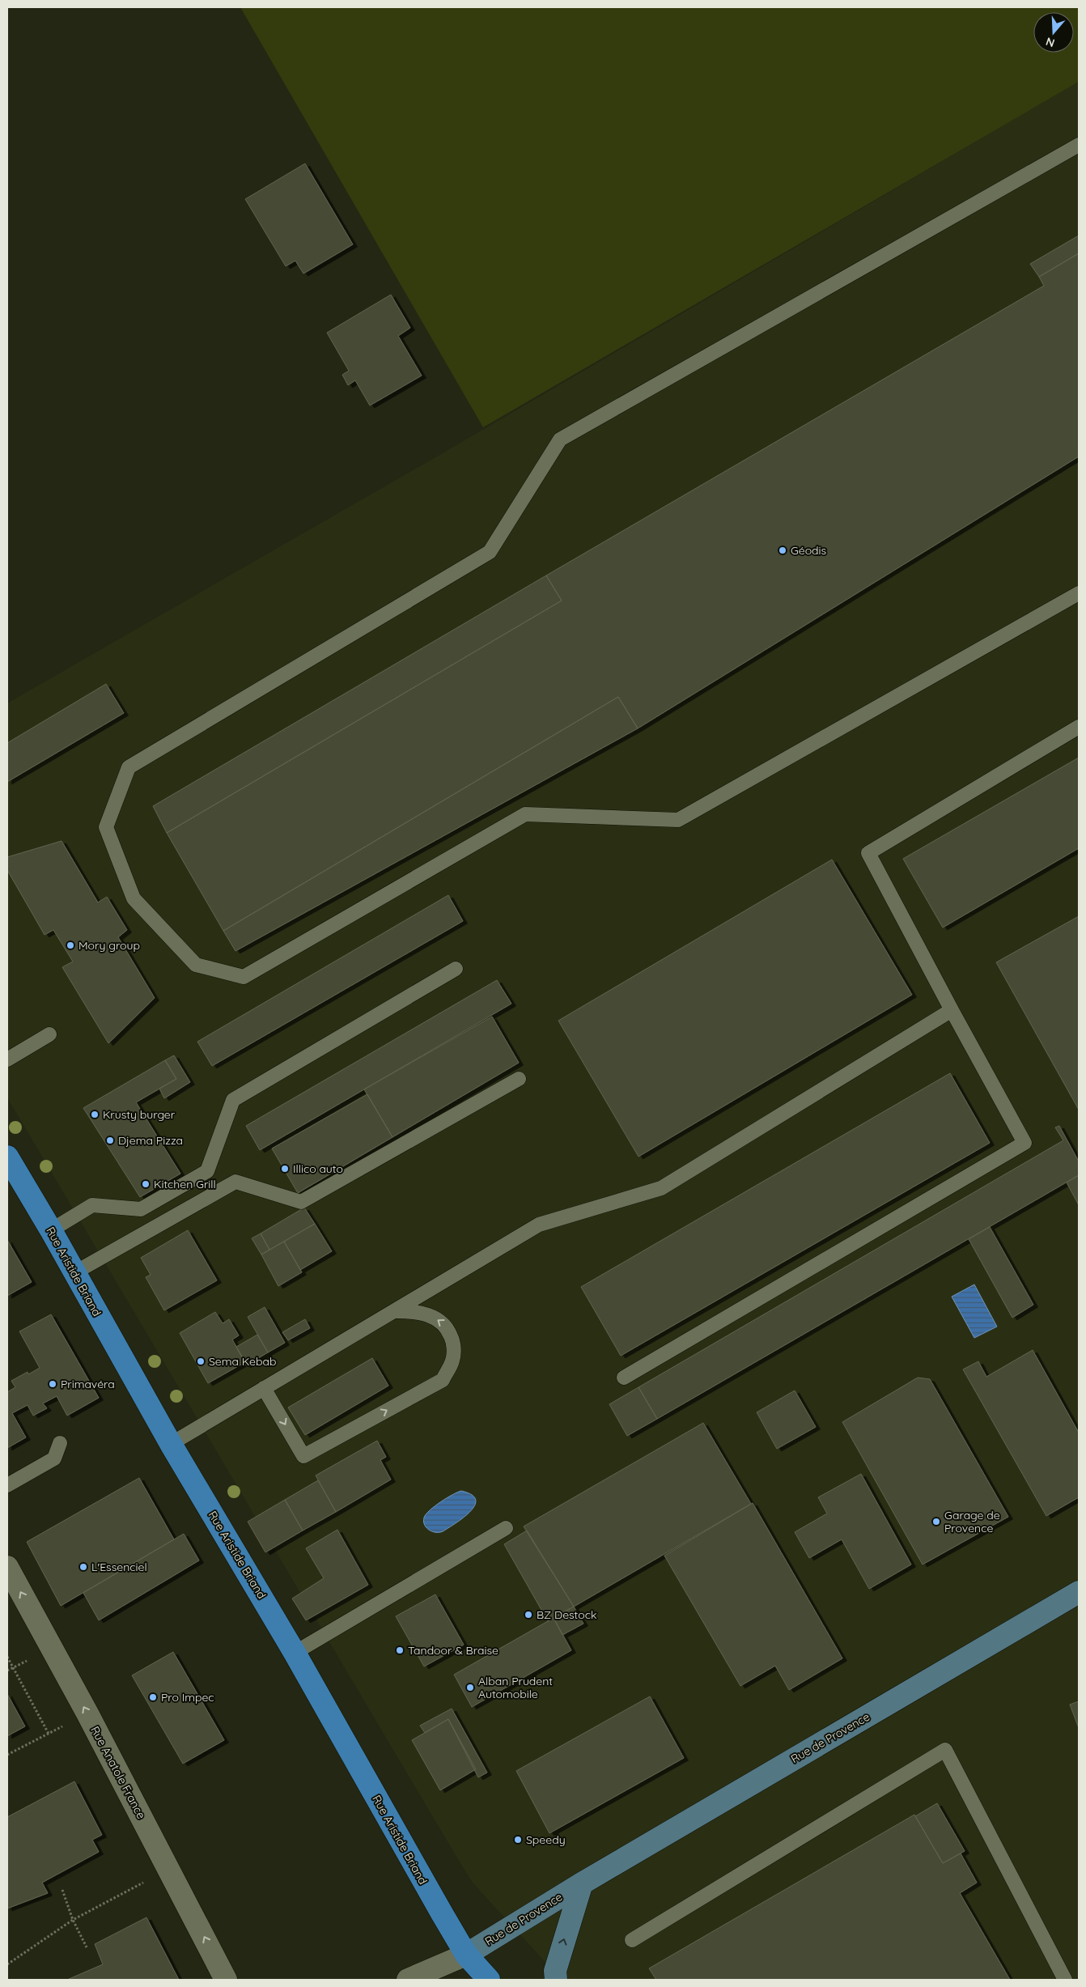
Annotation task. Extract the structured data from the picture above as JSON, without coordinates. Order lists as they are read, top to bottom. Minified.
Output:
{"streets":{"main road":["Rue Aristide Briand","Rue de Provence"],"street":["Rue Anatole France"]},"crossings":[["Rue Aristide Briand","Rue de Provence"]],"one_way":["Rue Anatole France"],"places":["Géodis","Mory group","Krusty burger","Djema Pizza","Illico auto","Kitchen Grill","Sema Kebab","Primavéra","Garage de Provence","L'Essenciel","BZ Destock","Tandoor & Braise","Alban Prudent Automobile","Pro Impec","Speedy"],"north":"bottom"}
